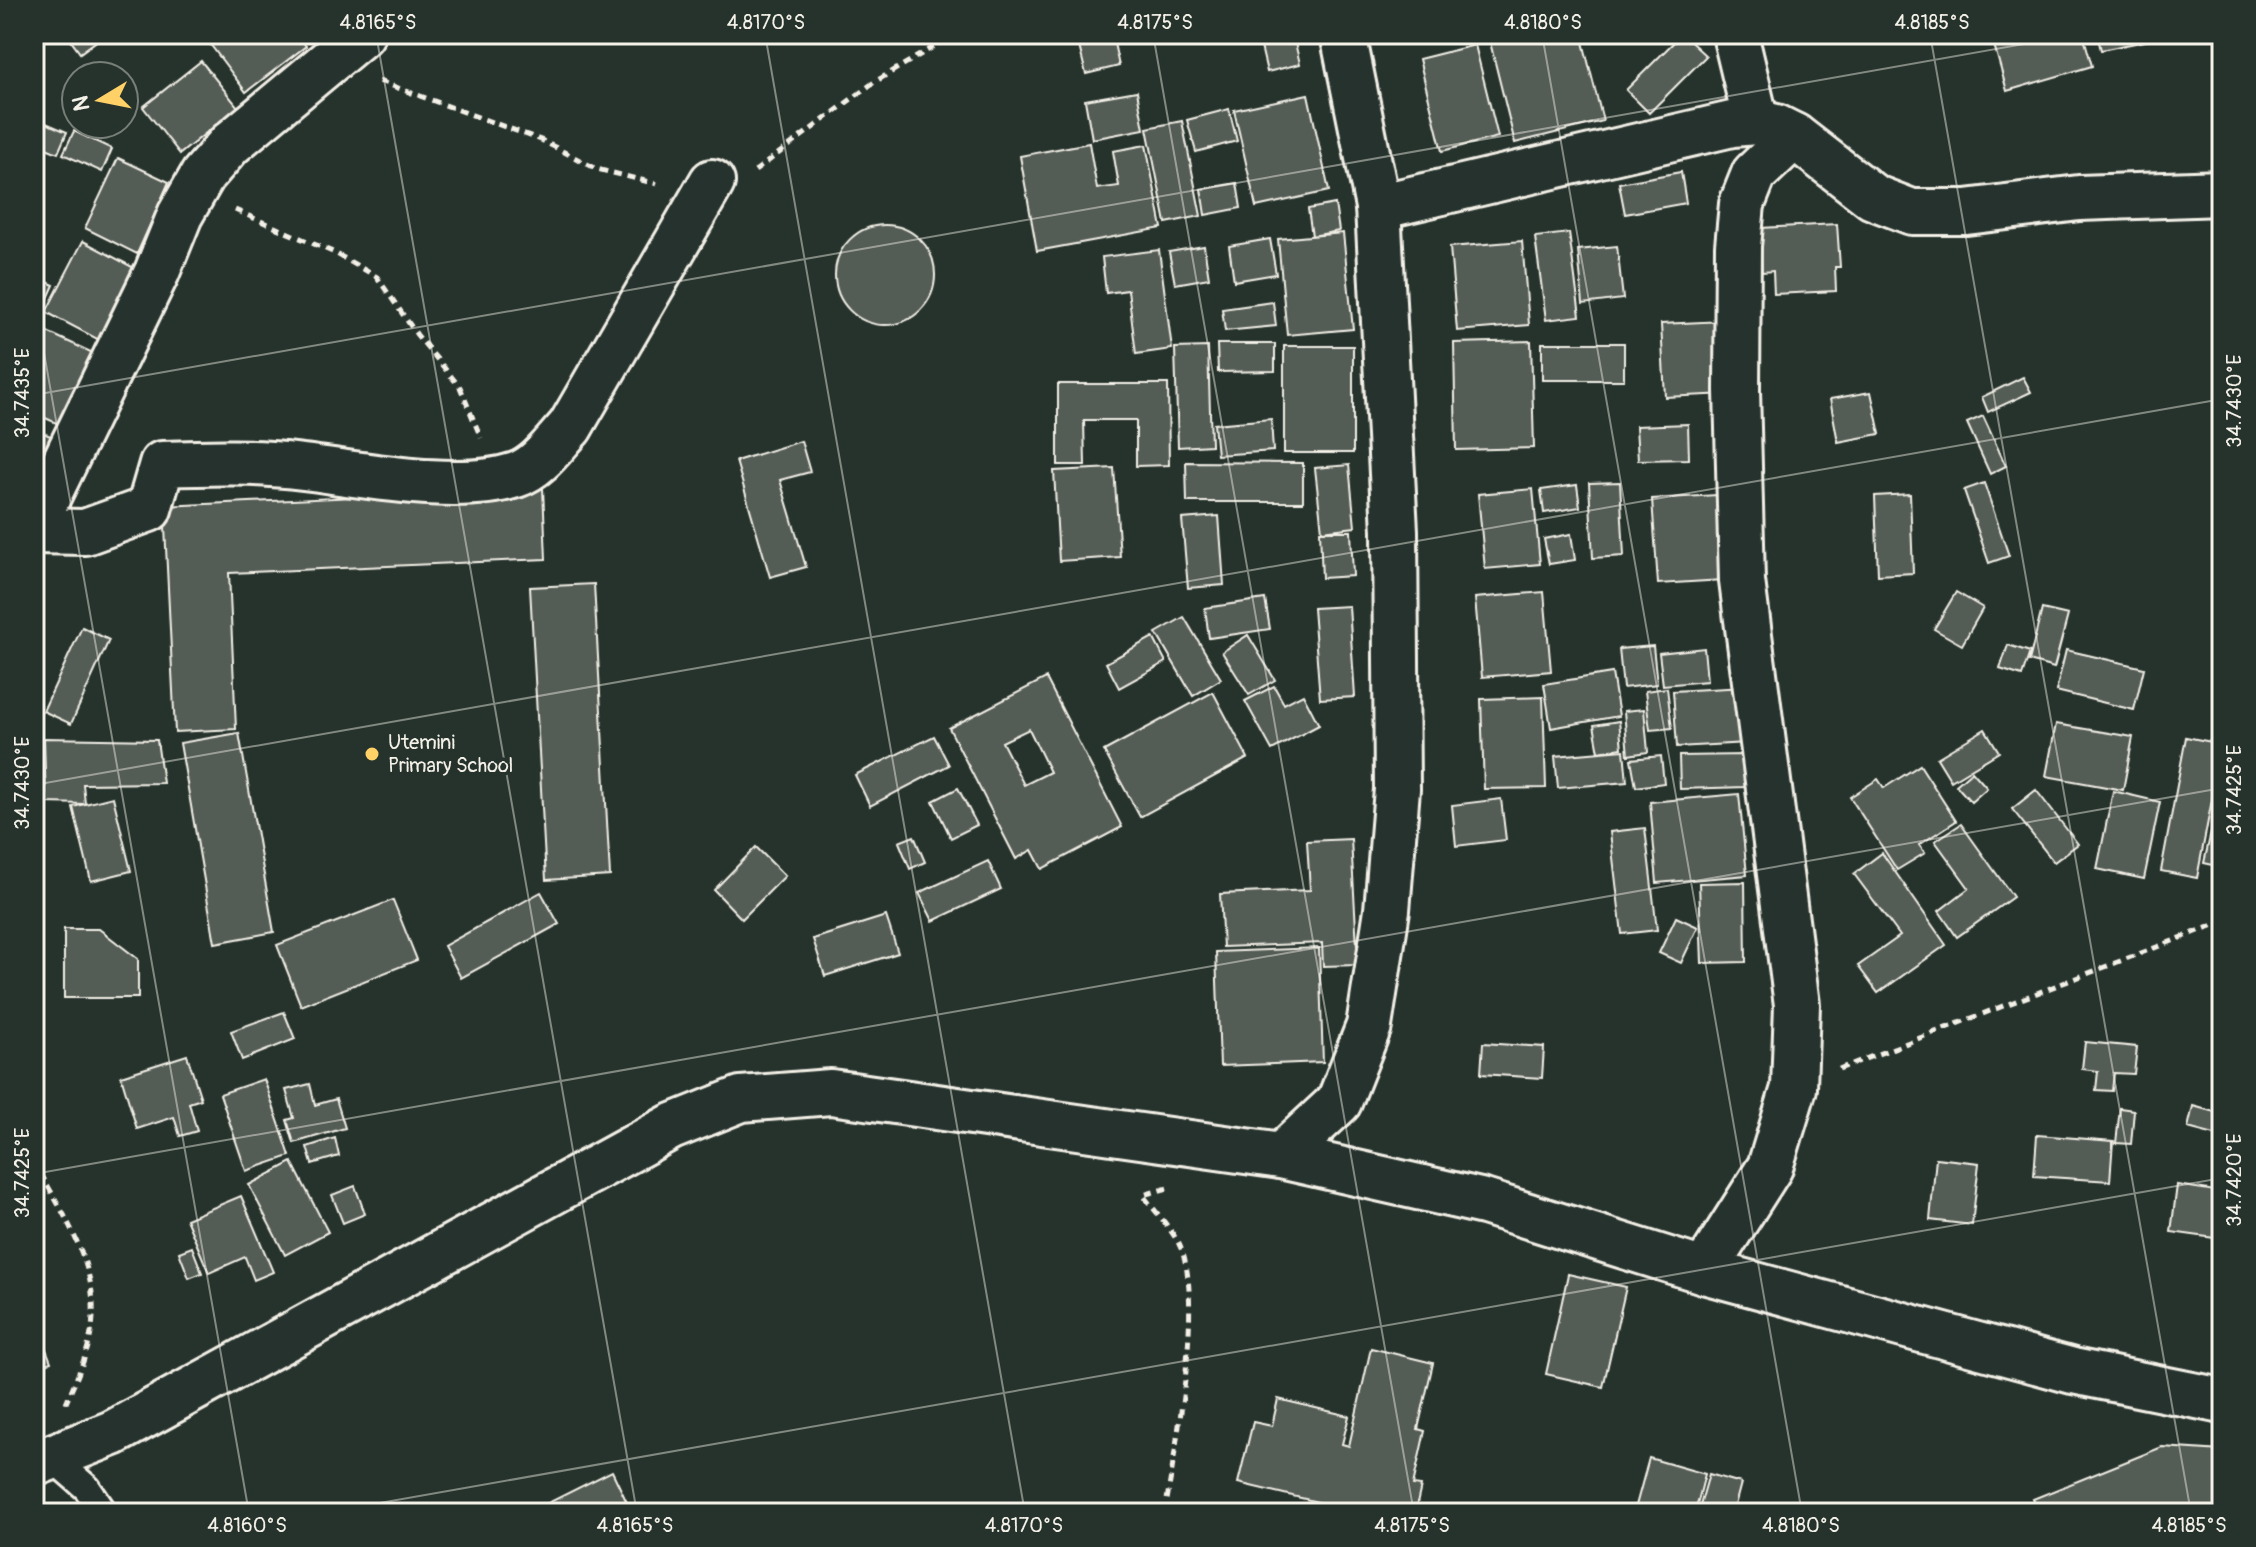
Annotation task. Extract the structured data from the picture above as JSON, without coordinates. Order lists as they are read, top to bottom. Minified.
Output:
{"places":["Utemini Primary School"],"north":"left","coordinates":["4.8165°S","4.8170°S","4.8175°S","4.8180°S","4.8185°S","34.7435°E","34.7430°E","34.7425°E","34.7420°E","4.8160°S"]}
